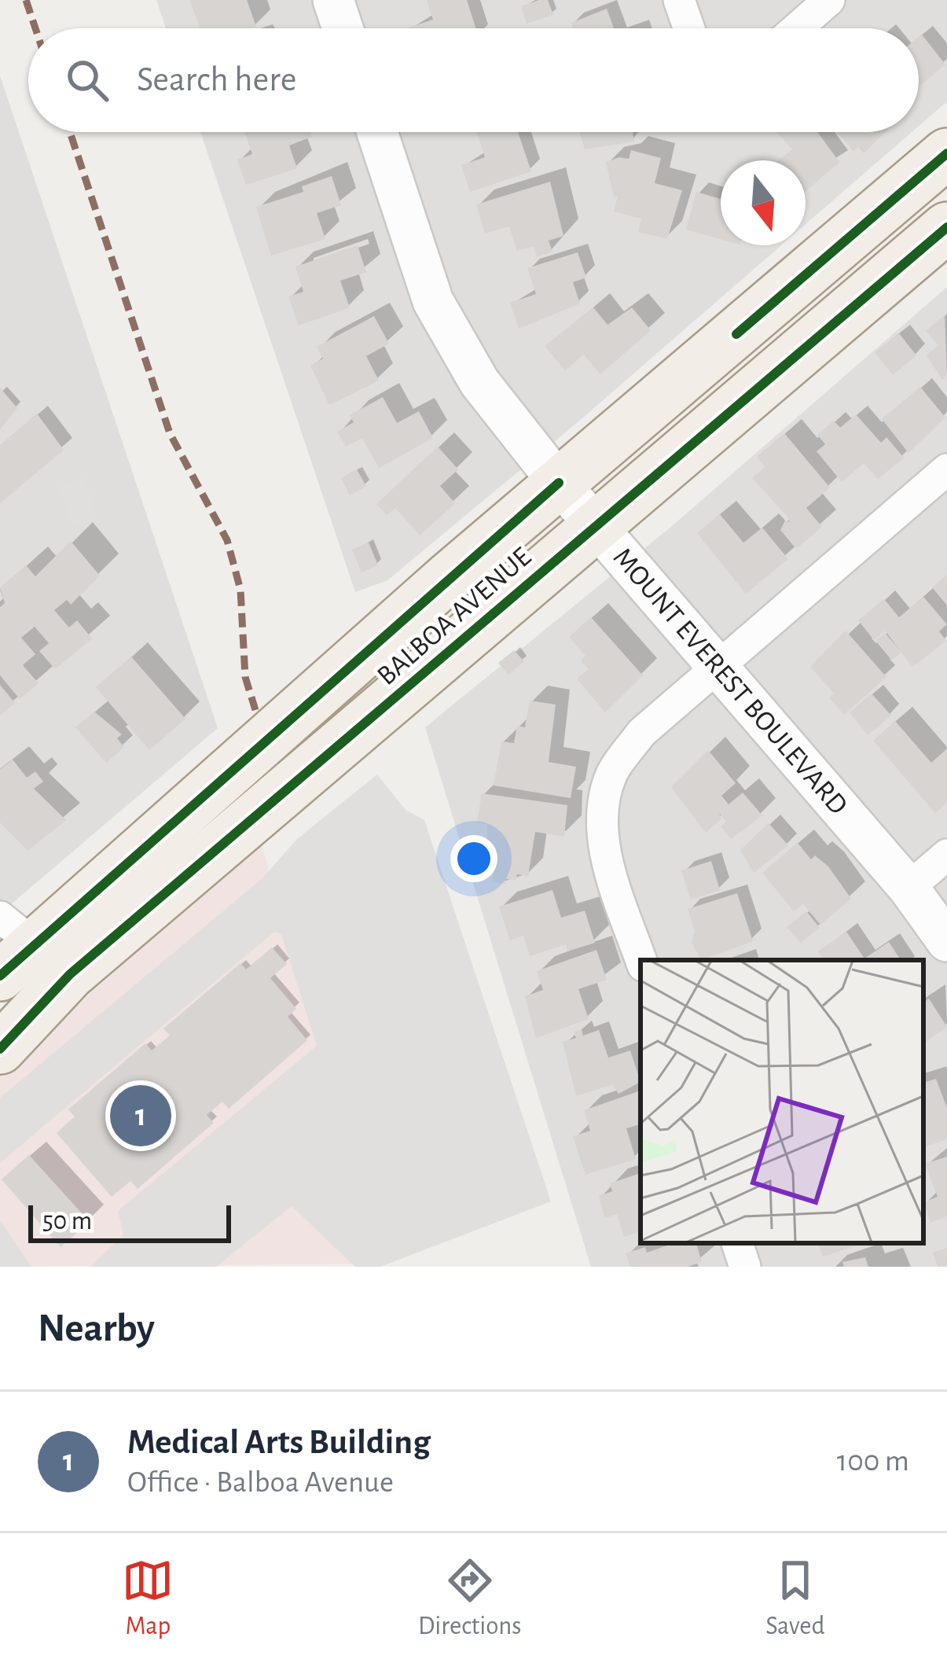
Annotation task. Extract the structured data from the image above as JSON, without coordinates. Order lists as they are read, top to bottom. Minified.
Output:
{"streets":{"main road":["BALBOA AVENUE"],"street":["MOUNT EVEREST BOULEVARD"]},"crossings":[["BALBOA AVENUE","MOUNT EVEREST BOULEVARD"]],"scale_bar":"50 m","north":"bottom","page":{"search":"Search here","pins":"1","scale":"50 m","heading":"Nearby","list":[{"mark":"1","name":"Medical Arts Building","note":"Office · Balboa Avenue","value":"100 m"}],"nav":["Map","Directions","Saved"]}}
